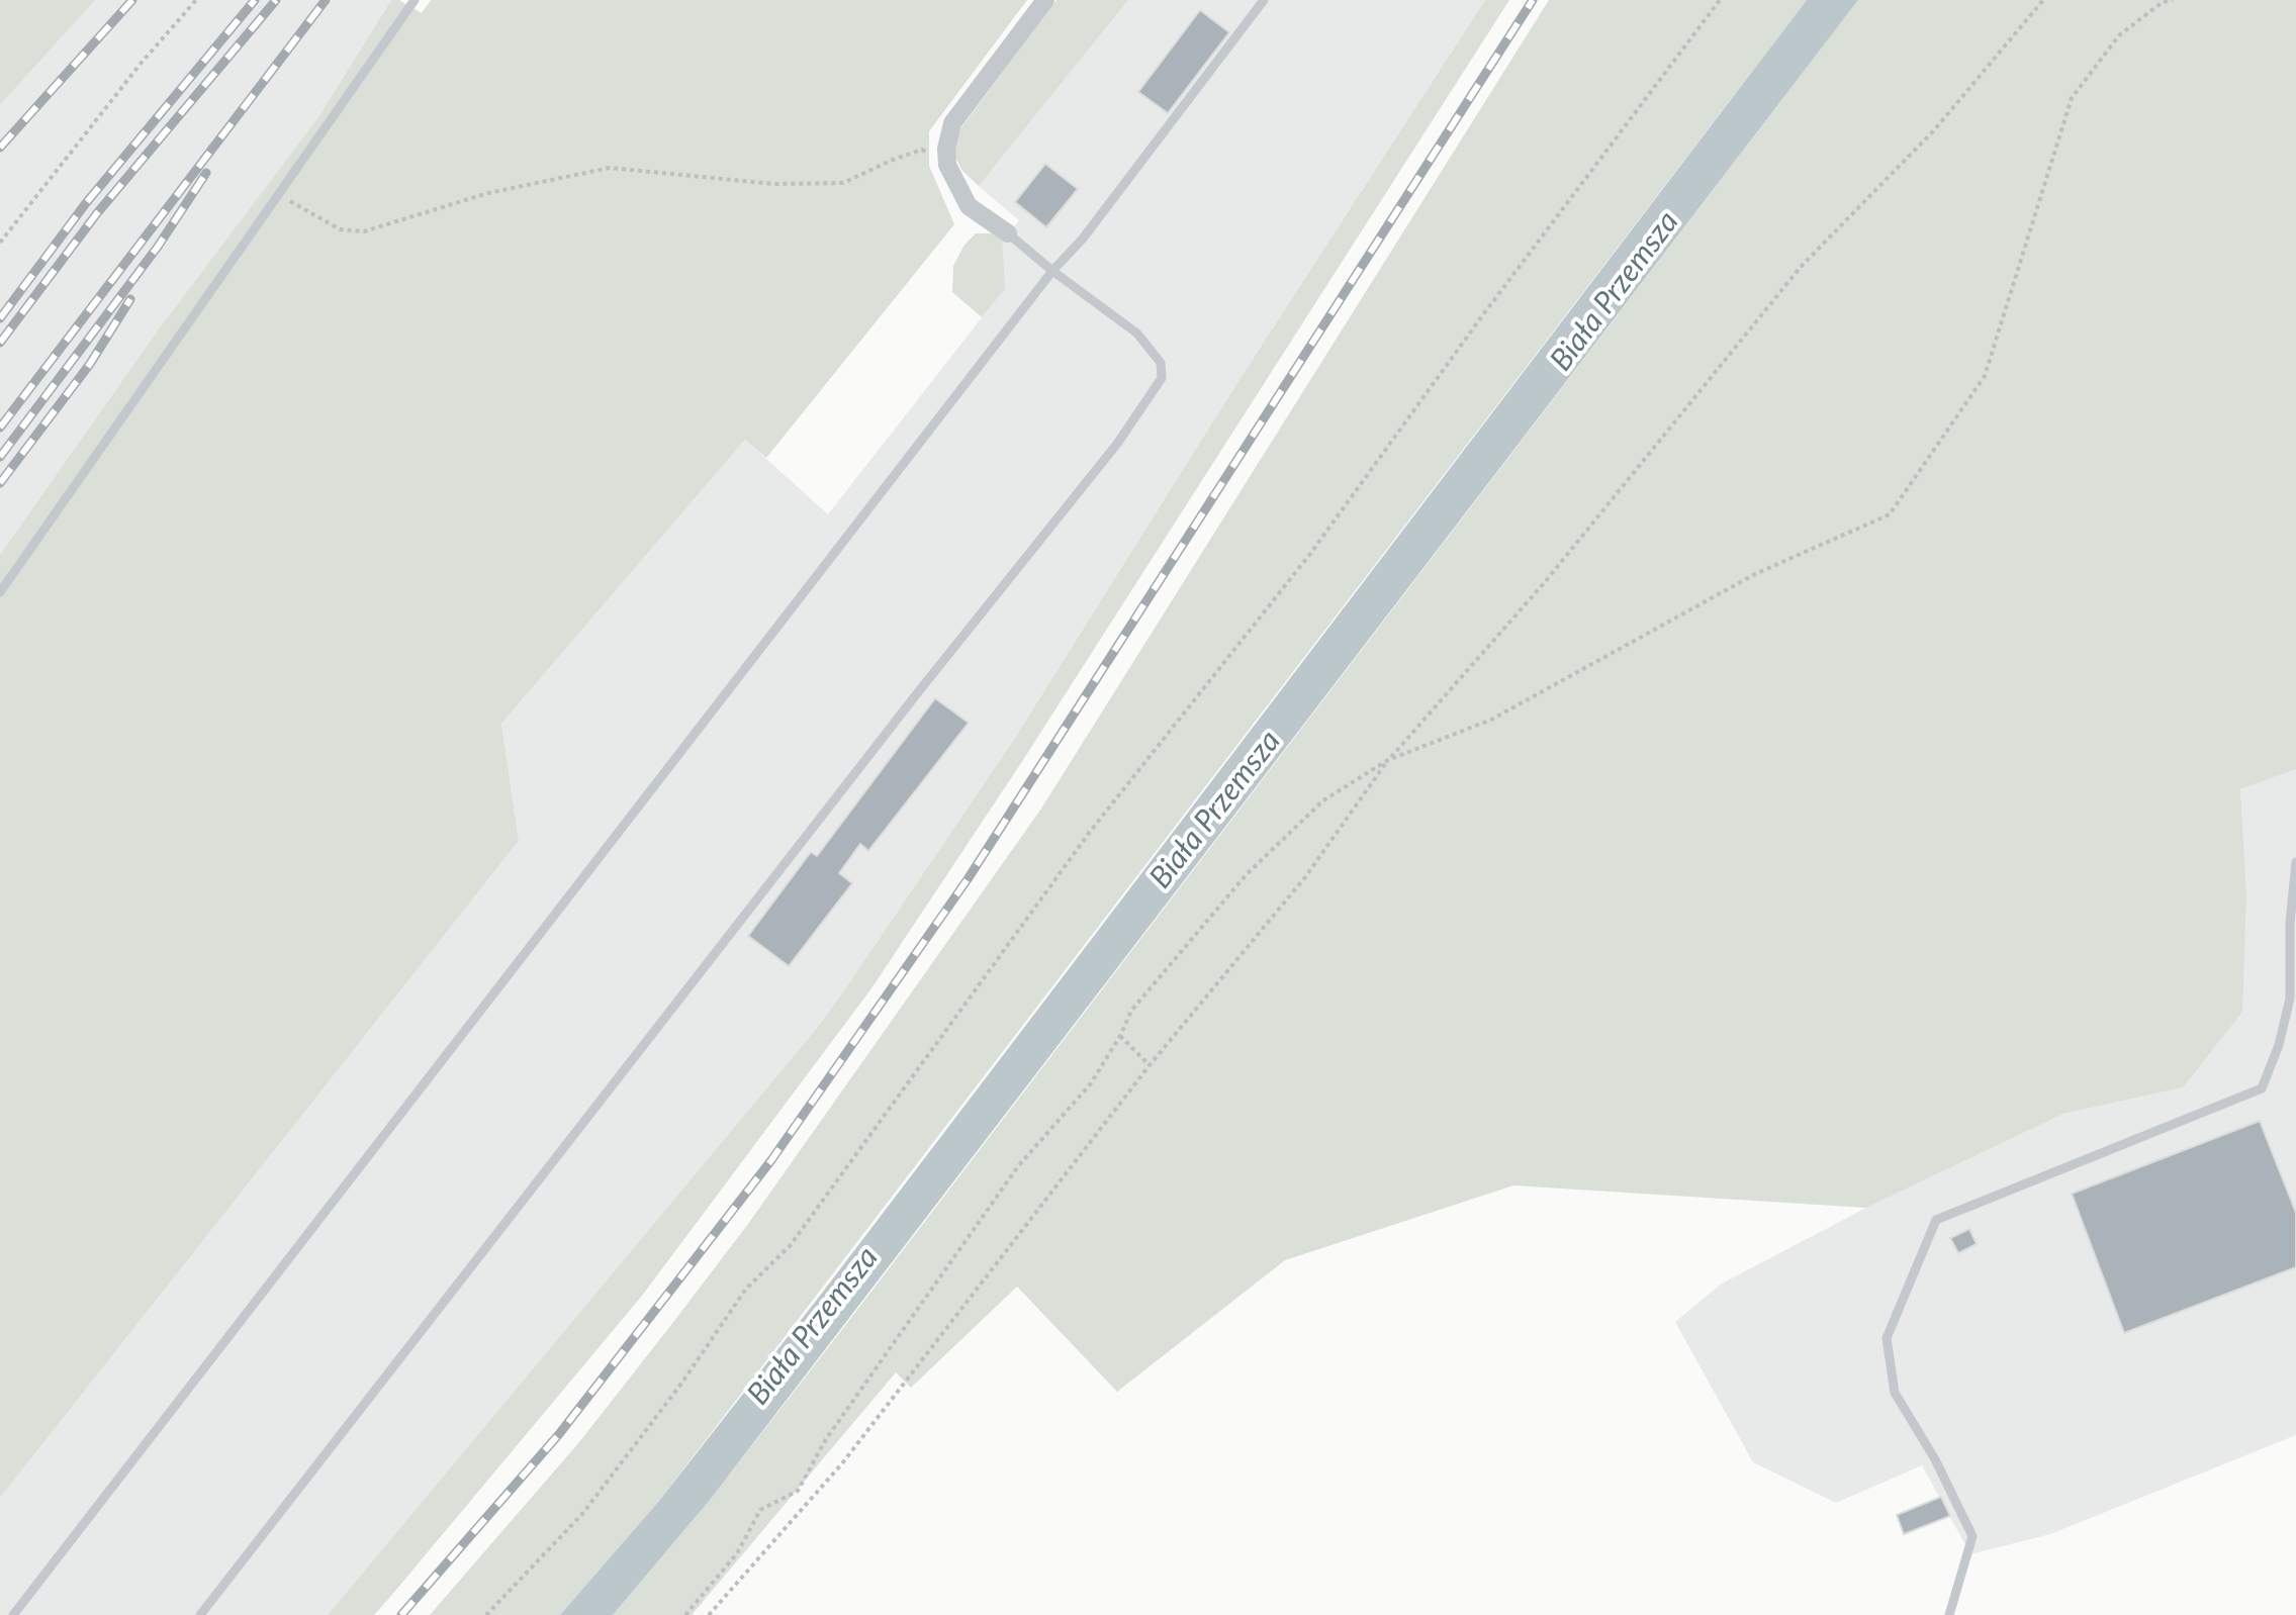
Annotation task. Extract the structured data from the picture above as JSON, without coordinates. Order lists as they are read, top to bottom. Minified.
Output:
{"water":["Biała Przemsza"]}
